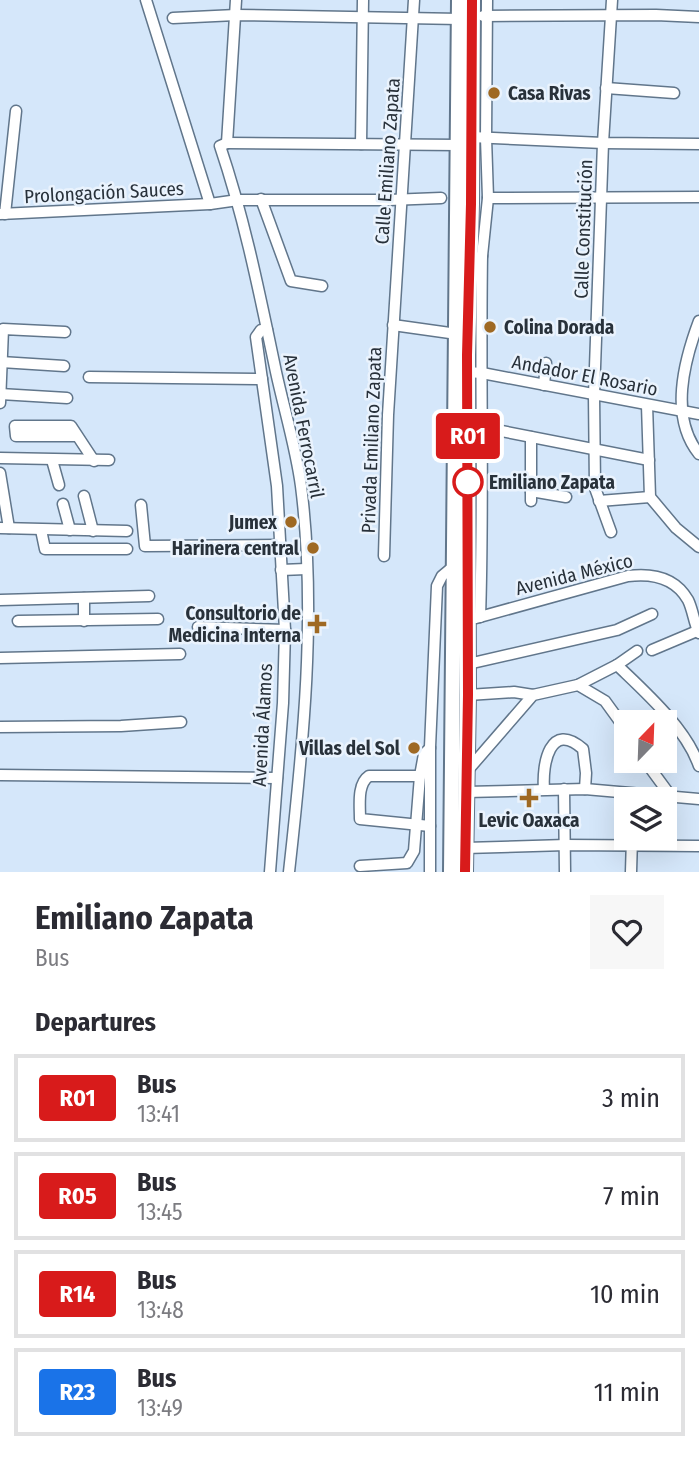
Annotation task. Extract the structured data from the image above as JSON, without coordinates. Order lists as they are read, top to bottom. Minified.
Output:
{"streets":{"street":["Calle Emiliano Zapata","Prolongación Sauces","Calle Constitución","Andador El Rosario","Avenida Ferrocarril","Privada Emiliano Zapata","Avenida México","Avenida Álamos"]},"crossings":[["Calle Emiliano Zapata","Prolongación Sauces"],["Calle Emiliano Zapata","Privada Emiliano Zapata"],["Prolongación Sauces","Avenida Ferrocarril"],["Calle Constitución","Andador El Rosario"],["Avenida Ferrocarril","Avenida Álamos"]],"places":{"other":["Casa Rivas","Colina Dorada","Emiliano Zapata","Jumex","Harinera central","Villas del Sol"],"health":["Consultorio de Medicina Interna","Levic Oaxaca"]},"lines":["bus line R01"],"north":"top right","page":{"on_map":"R01","heading":[["Emiliano Zapata","Bus"],"Departures"],"list":[{"mark":"R01","name":"Bus","note":"13:41","value":"3 min"},{"mark":"R05","name":"Bus","note":"13:45","value":"7 min"},{"mark":"R14","name":"Bus","note":"13:48","value":"10 min"},{"mark":"R23","name":"Bus","note":"13:49","value":"11 min"}]}}
